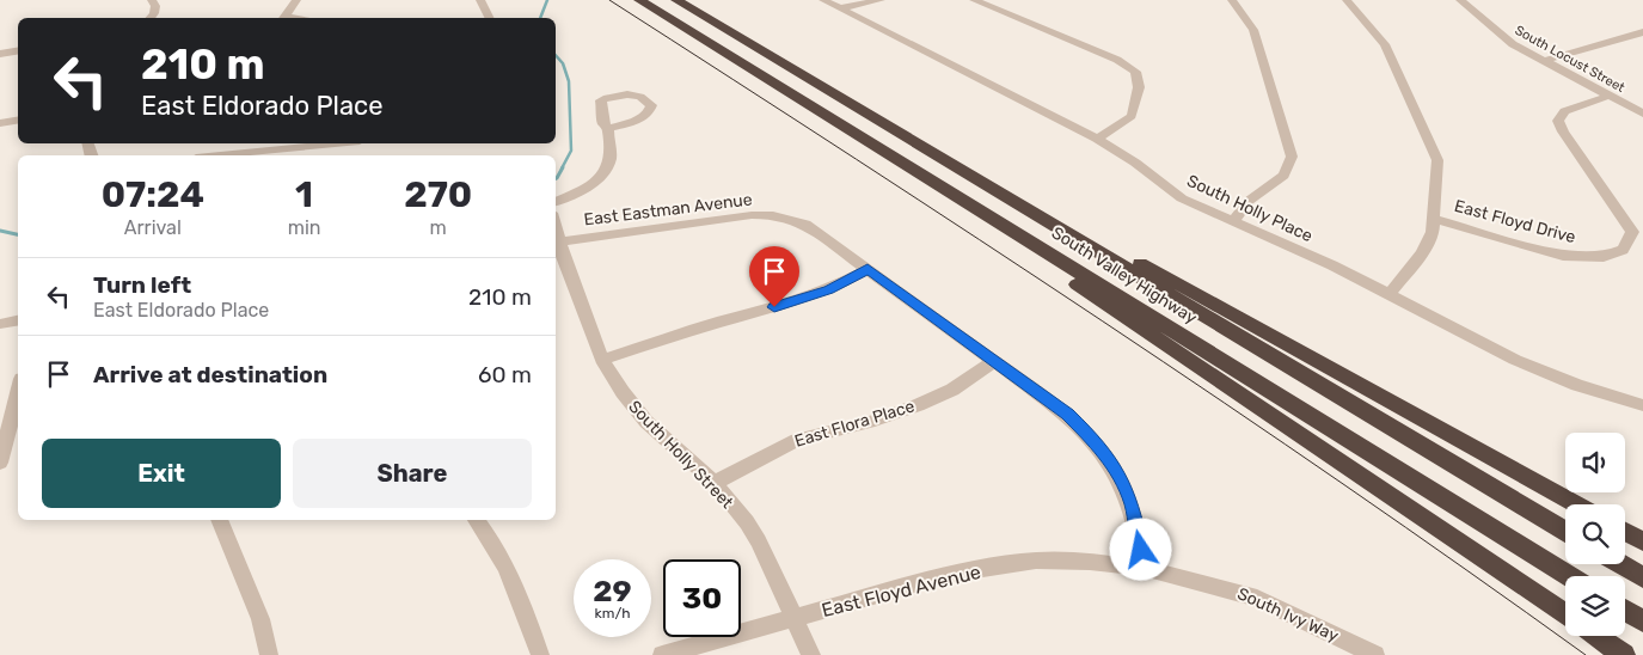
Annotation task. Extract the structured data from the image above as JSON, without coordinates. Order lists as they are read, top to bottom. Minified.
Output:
{"streets":{"highway":["South Valley Highway"],"street":["South Locust Street","South Holly Place","East Eastman Avenue","East Floyd Drive","East Flora Place","South Holly Street","East Floyd Avenue","South Ivy Way"]},"crossings":[["South Locust Street","East Floyd Drive"],["East Eastman Avenue","South Holly Street"],["East Flora Place","South Holly Street"],["South Holly Street","East Floyd Avenue"],["East Floyd Avenue","South Ivy Way"]],"page":{"turn":["210 m","East Eldorado Place"],"eta":["07:24","Arrival","1","min","270","m"],"list":[{"name":"Turn left","note":"East Eldorado Place","value":"210 m"},{"name":"Arrive at destination","value":"60 m"}],"buttons":["Exit","Share"],"speed":"29 km/h","limit":"30"}}
